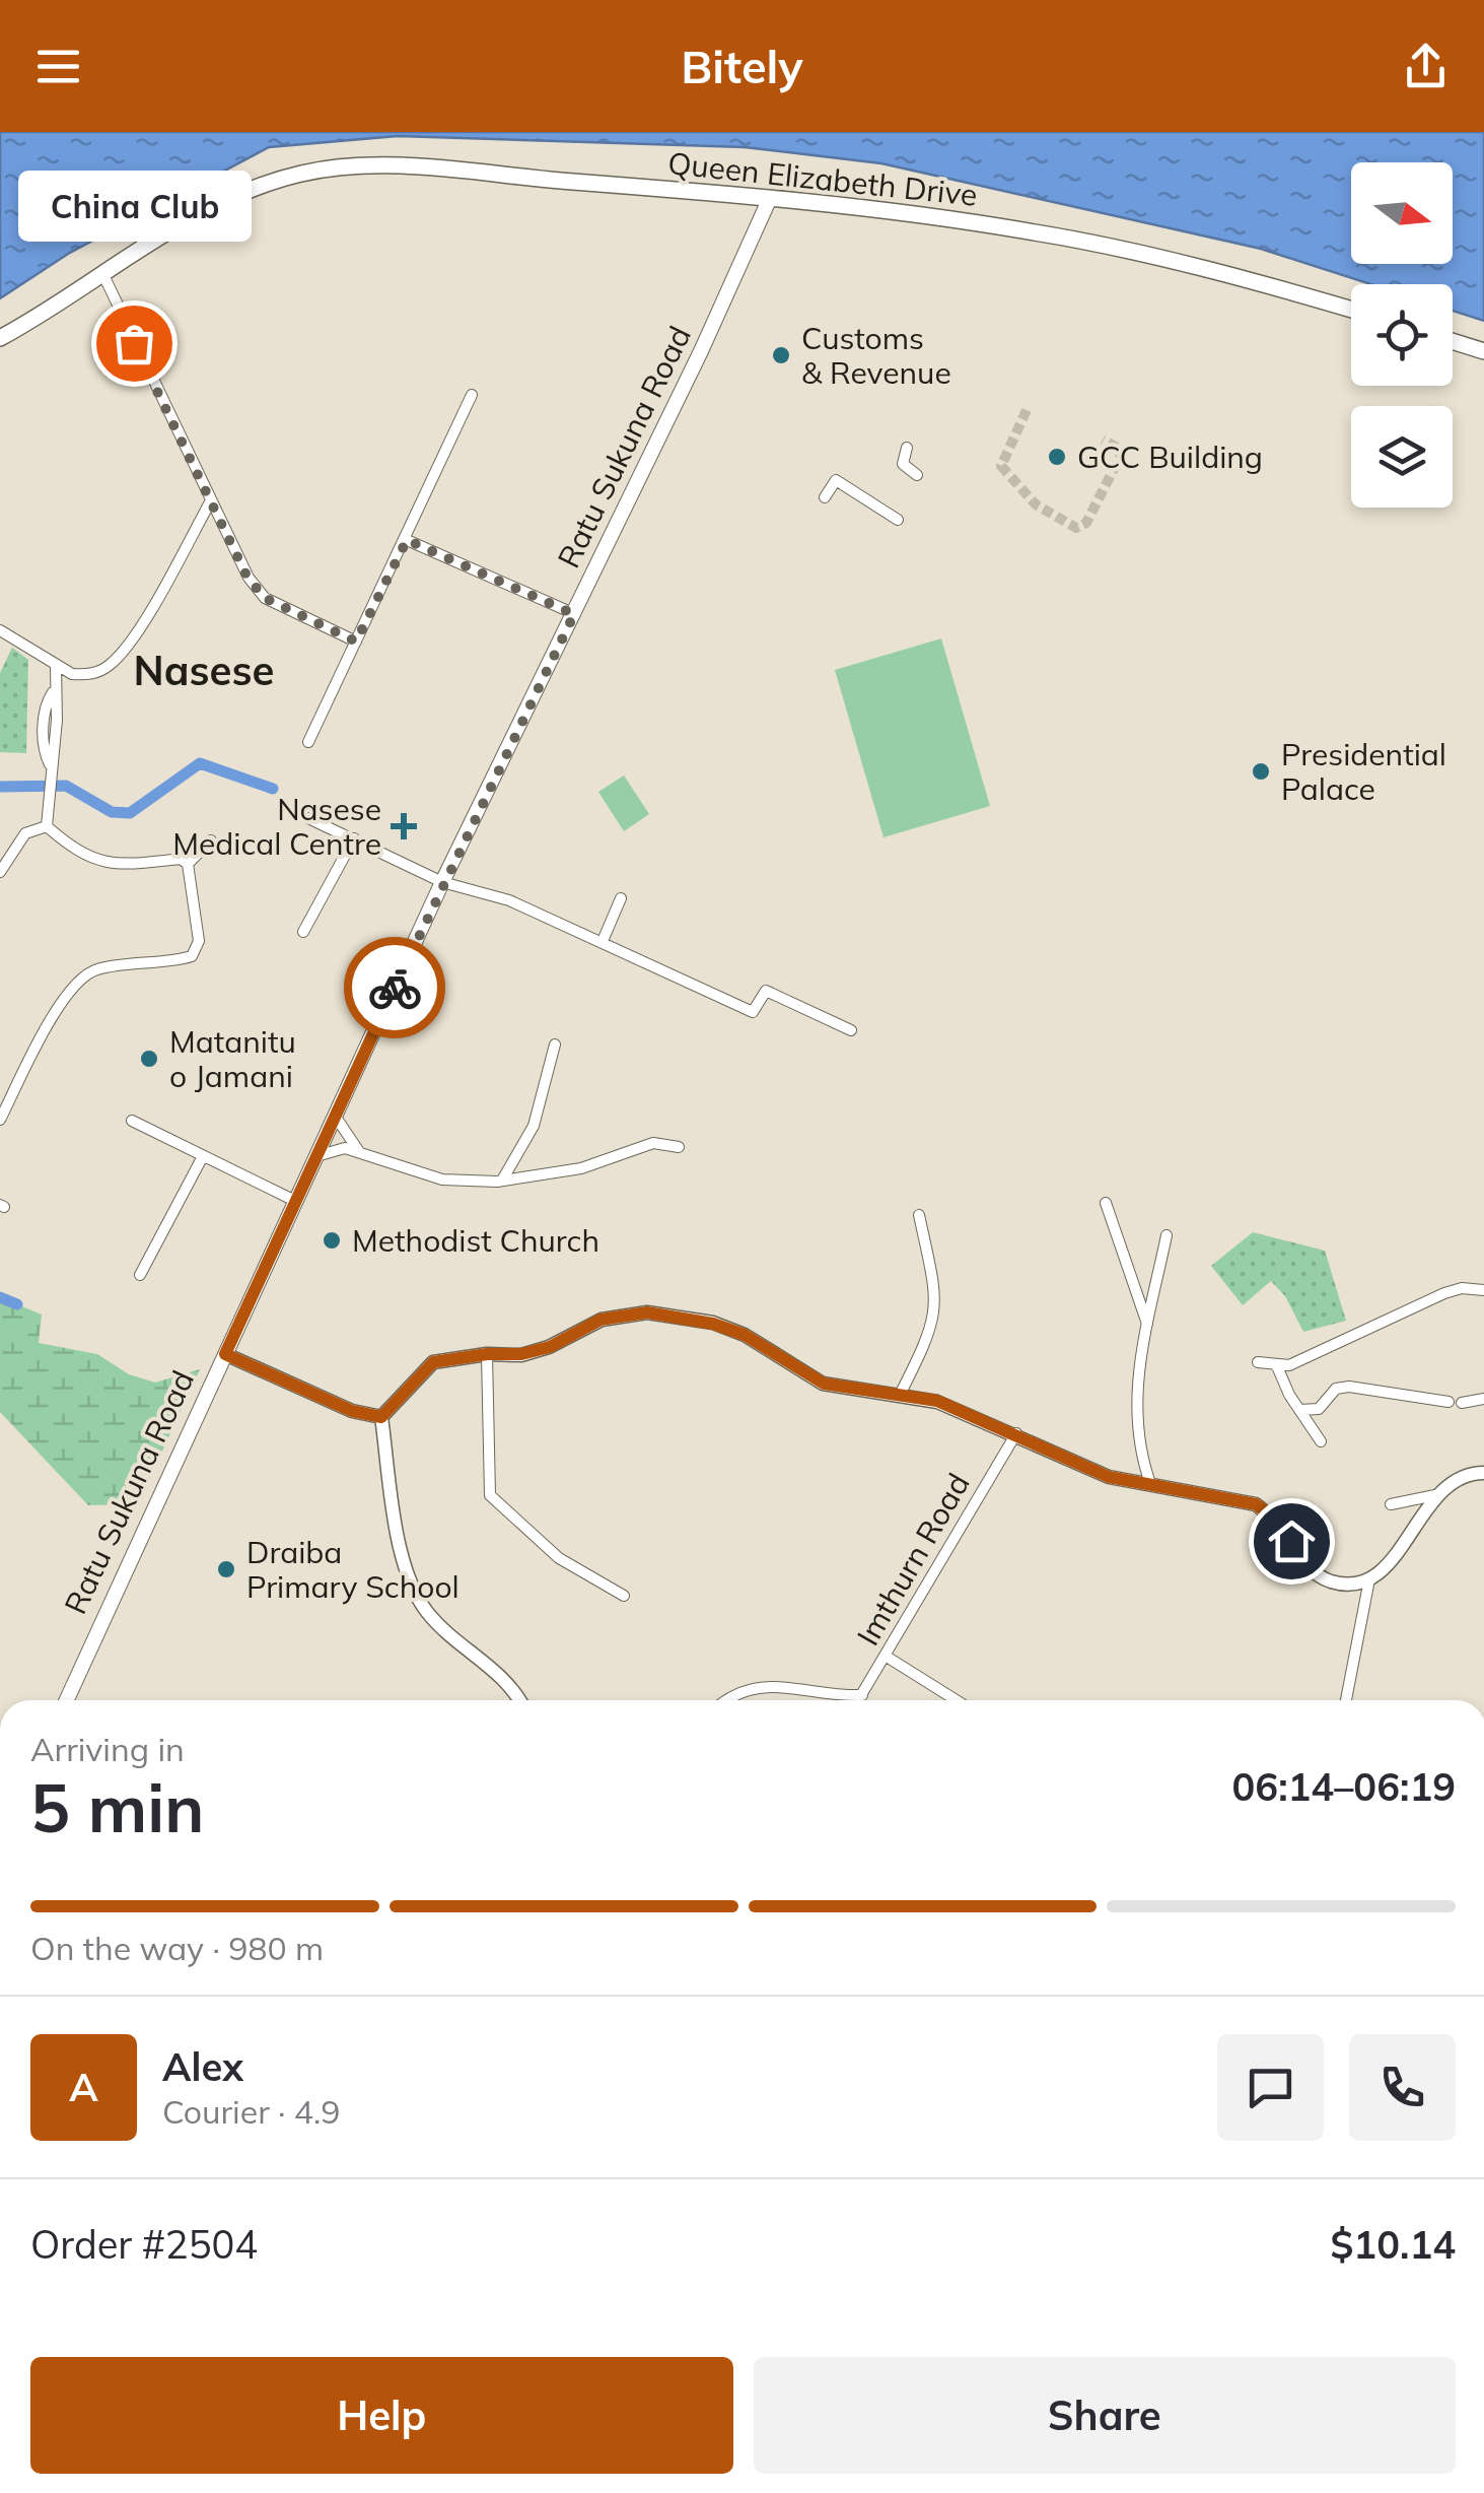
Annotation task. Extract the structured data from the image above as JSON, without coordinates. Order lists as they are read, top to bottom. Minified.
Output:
{"streets":{"main road":["Queen Elizabeth Drive","Ratu Sukuna Road"],"street":["Imthurn Road"]},"crossings":[["Queen Elizabeth Drive","Ratu Sukuna Road"]],"districts":["Nasese"],"places":{"other":["China Club","Customs & Revenue","GCC Building","Presidential Palace","Matanitu o Jamani","Methodist Church","Draiba Primary School"],"health":["Nasese Medical Centre"]},"north":"right","page":{"header":"Bitely","bubble":"China Club","heading":["5 min","Arriving in","06:14–06:19"],"panel":["Alex","Courier · 4.9","Order #2504","$10.14"],"bar":"On the way · 980 m","round":"A","buttons":["Help","Share"]}}
